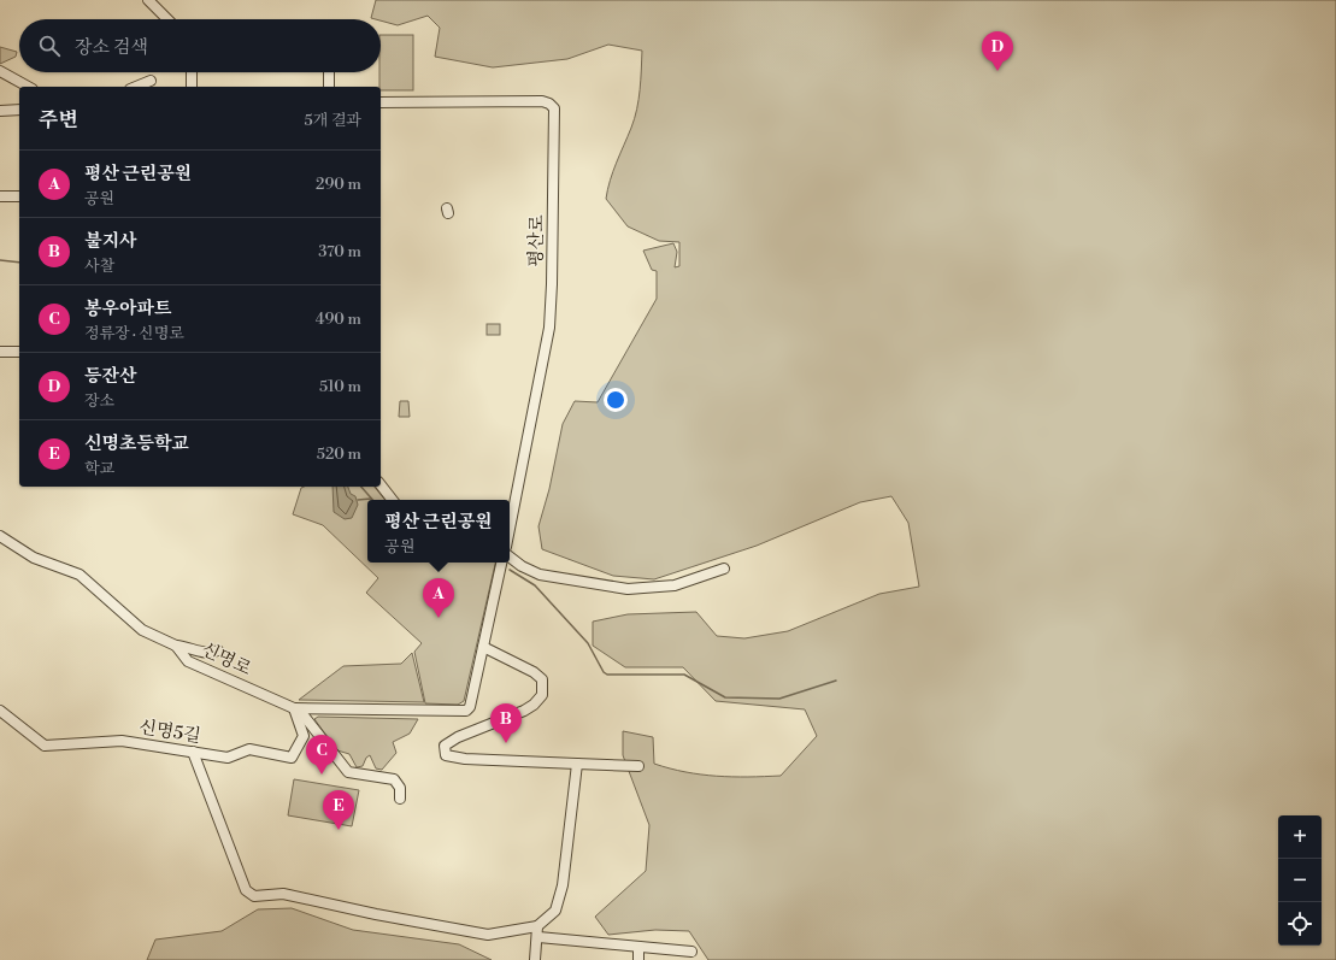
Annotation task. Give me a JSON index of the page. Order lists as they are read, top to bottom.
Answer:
{
  "streets": {
    "street": ["평산로", "신명로", "신명5길"]
  },
  "crossings": [
    ["신명로", "신명5길"]
  ],
  "page": {
    "search": "장소 검색",
    "pins": [
      "D",
      "A",
      "B",
      "C",
      "E"
    ],
    "heading": ["주변", "5개 결과"],
    "list": [
      {
        "mark": "A",
        "name": "평산 근린공원",
        "note": "공원",
        "value": "290 m"
      },
      {
        "mark": "B",
        "name": "불지사",
        "note": "사찰",
        "value": "370 m"
      },
      {
        "mark": "C",
        "name": "봉우아파트",
        "note": "정류장 · 신명로",
        "value": "490 m"
      },
      {
        "mark": "D",
        "name": "등잔산",
        "note": "장소",
        "value": "510 m"
      },
      {
        "mark": "E",
        "name": "신명초등학교",
        "note": "학교",
        "value": "520 m"
      }
    ],
    "popup": ["평산 근린공원", "공원"],
    "map_buttons": ["+", "−"]
  }
}
